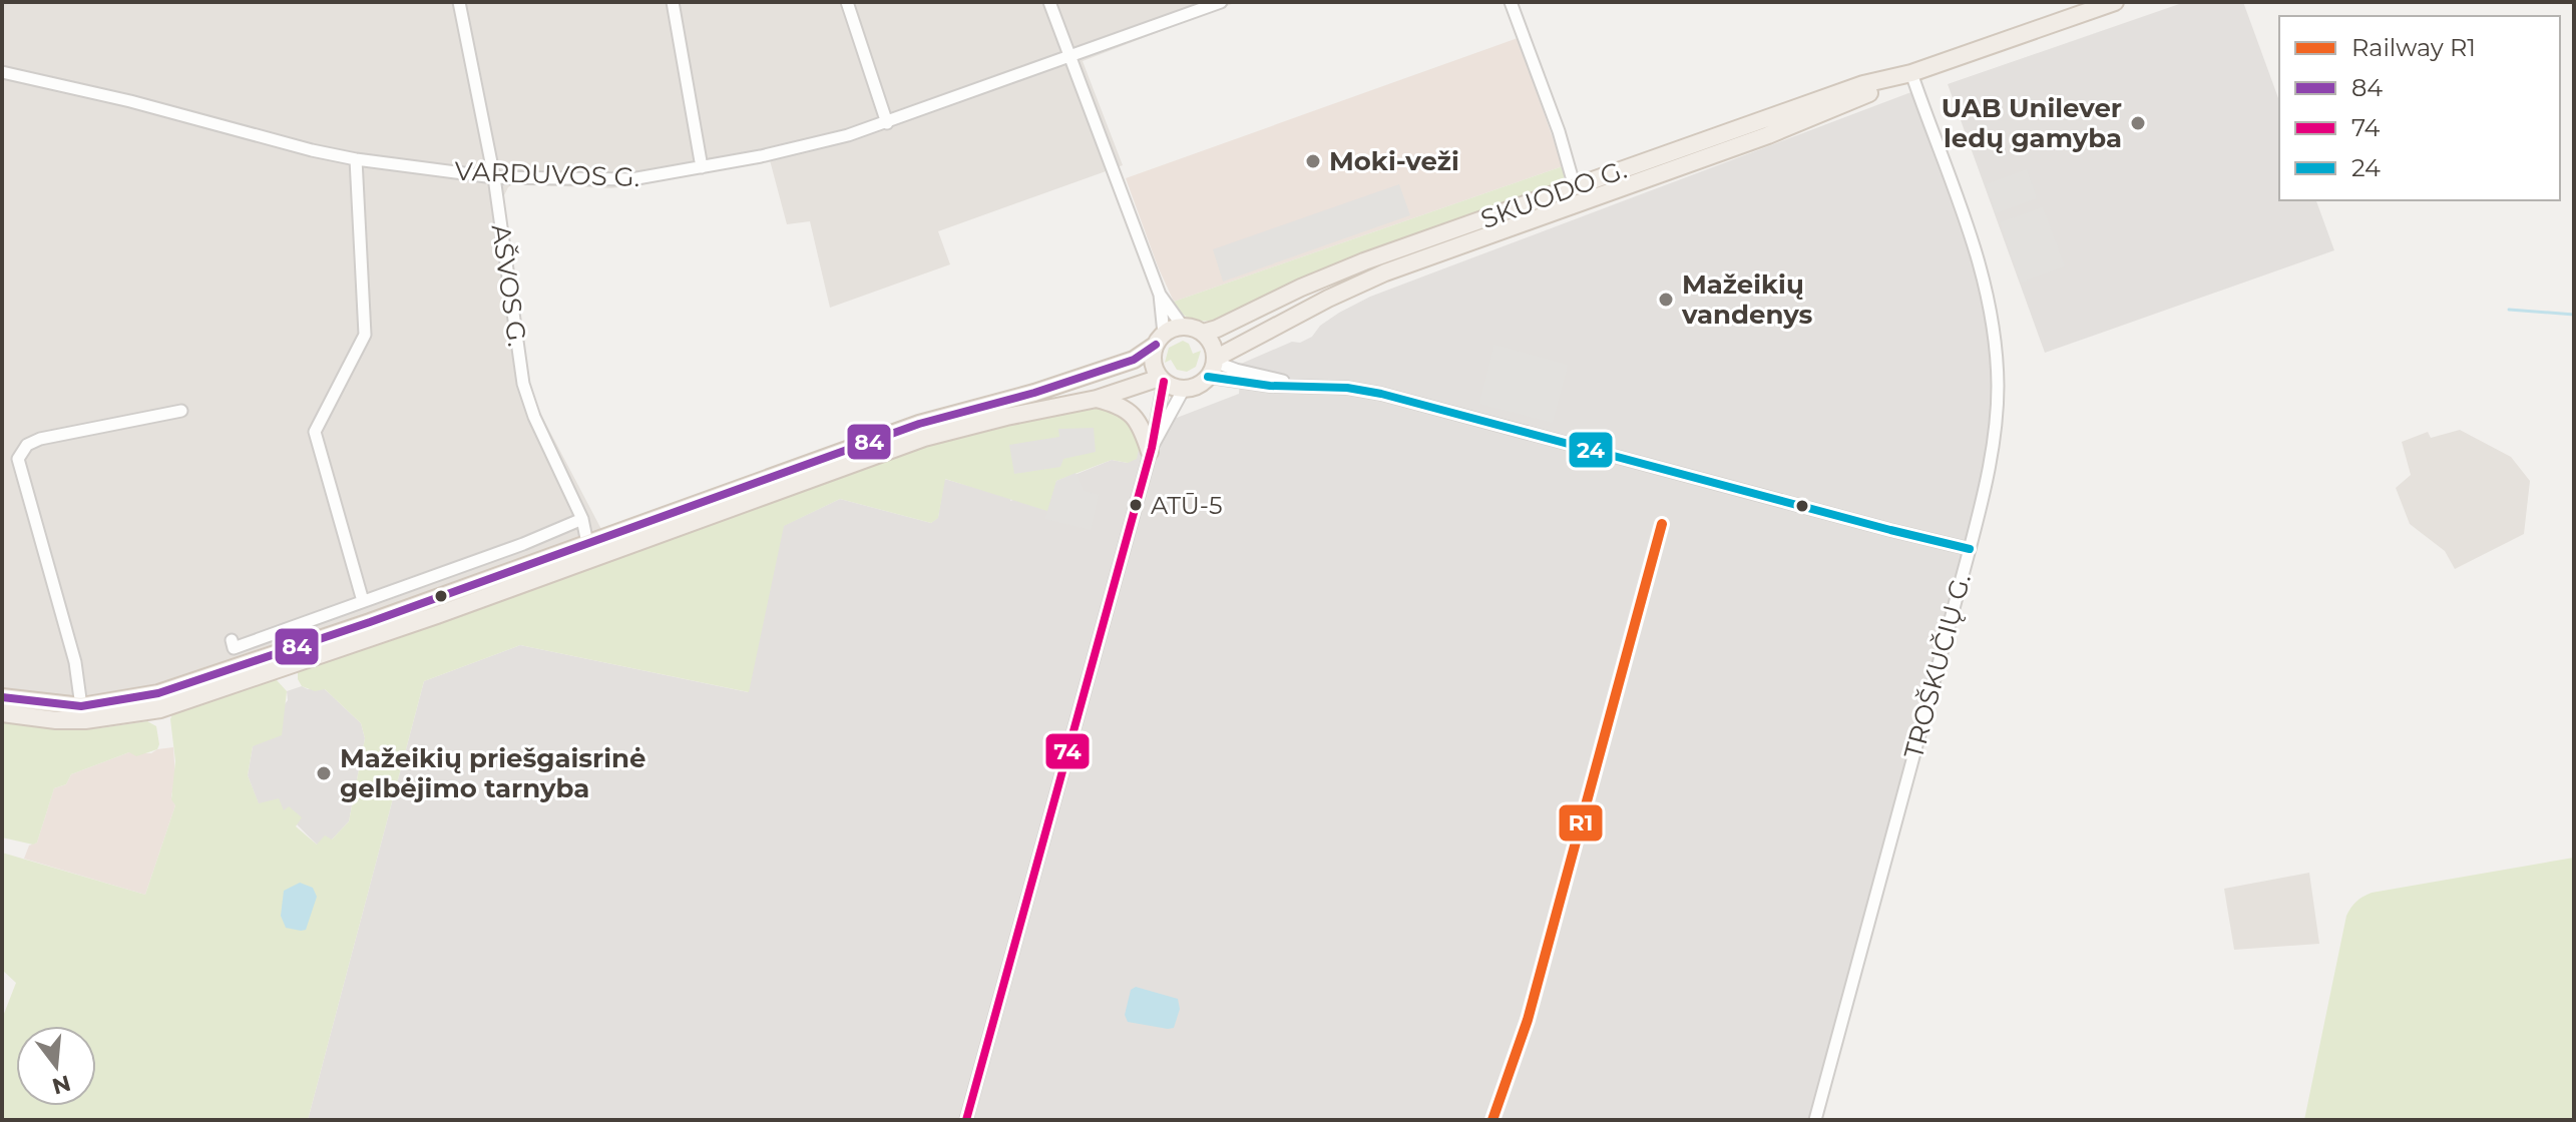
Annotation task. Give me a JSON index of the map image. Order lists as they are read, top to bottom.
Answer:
{
  "streets": {
    "main road": ["SKUODO G."],
    "street": ["VARDUVOS G.", "AŠVOS G.", "TROŠKUČIŲ G."]
  },
  "crossings": [
    ["VARDUVOS G.", "AŠVOS G."],
    ["SKUODO G.", "TROŠKUČIŲ G."]
  ],
  "places": [
    "UAB Unilever ledų gamyba",
    "Moki-veži",
    "Mažeikių vandenys",
    "ATŪ-5",
    "Mažeikių priešgaisrinė gelbėjimo tarnyba"
  ],
  "lines": [
    "transit line 84",
    "transit line 24",
    "transit line 74",
    "rail line R1"
  ],
  "legend": [
    "Railway R1",
    "84",
    "74",
    "24"
  ],
  "north": "bottom"
}
